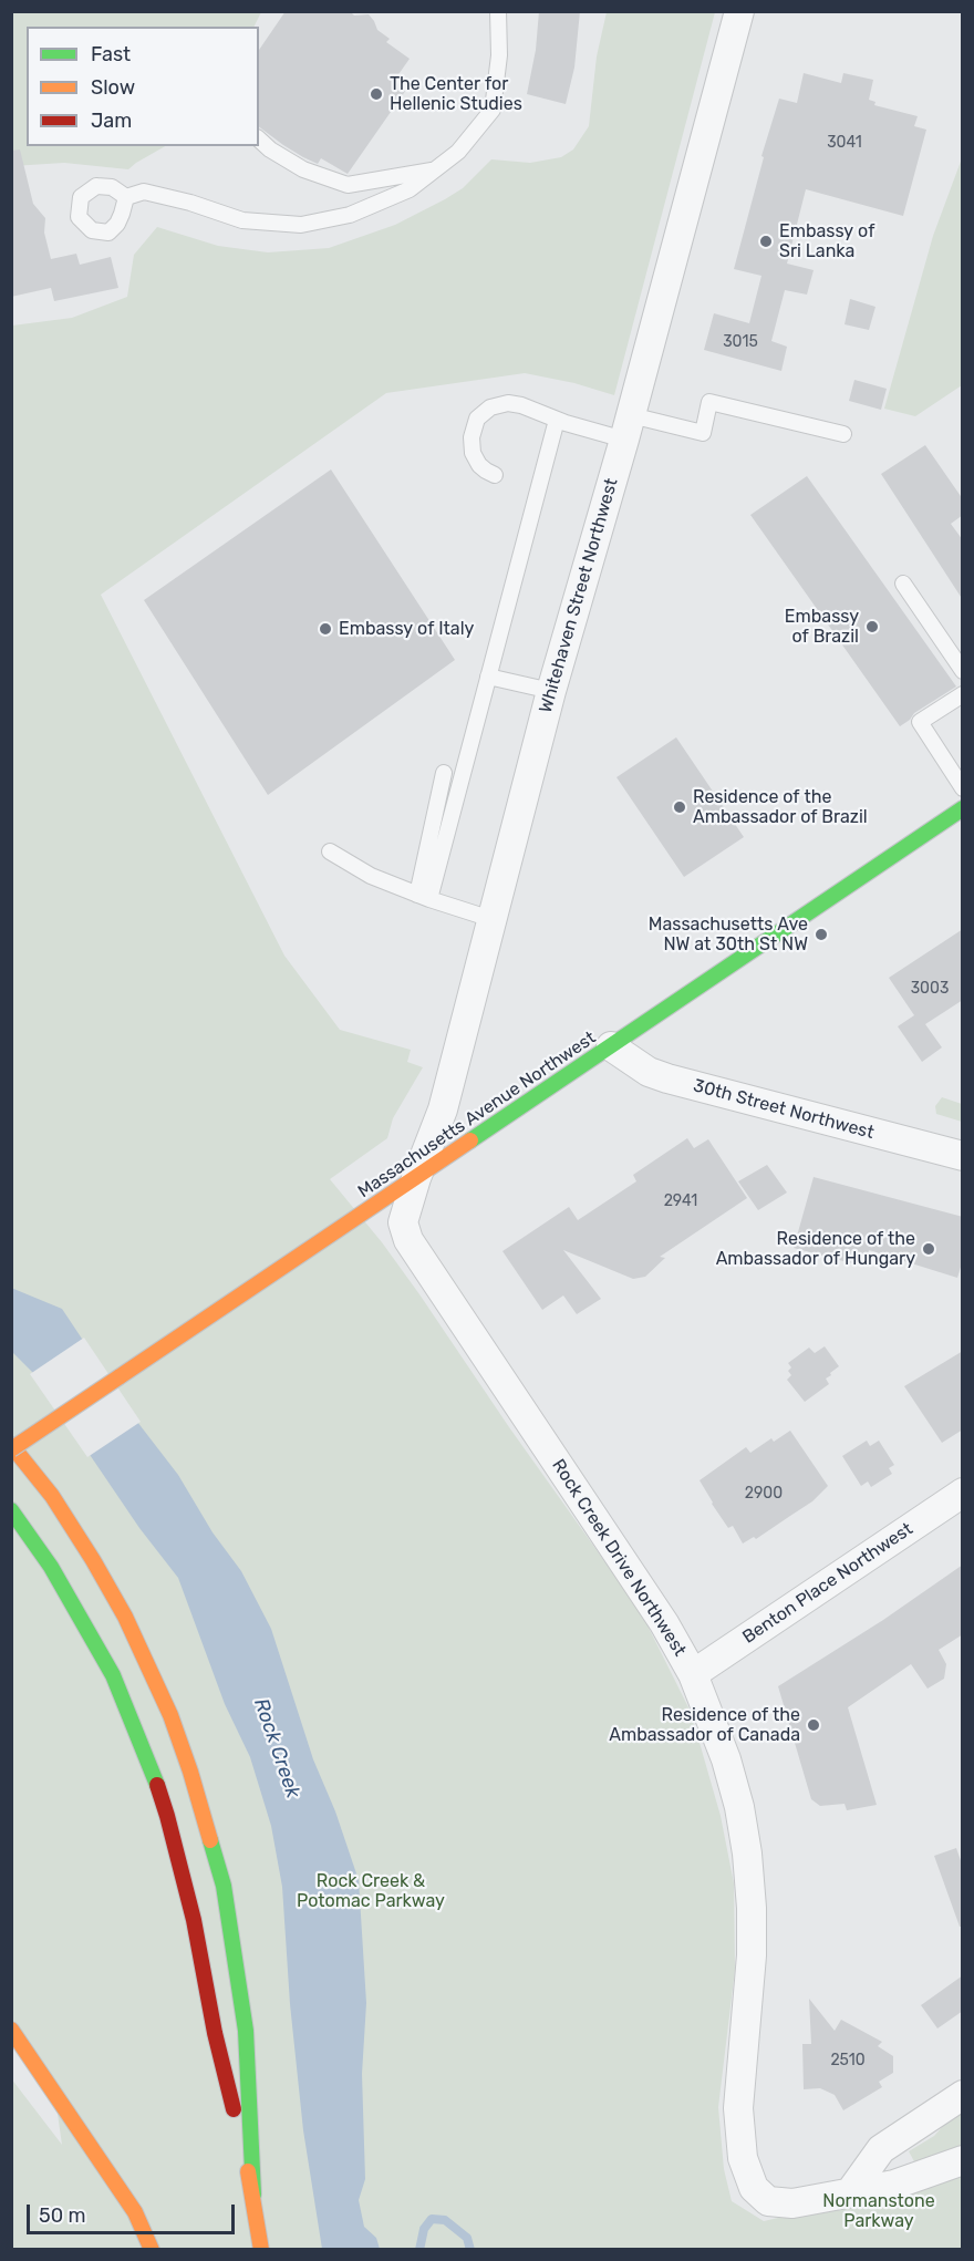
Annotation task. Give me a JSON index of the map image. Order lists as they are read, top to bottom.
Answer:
{
  "streets": {
    "main road": ["Massachusetts Avenue Northwest"],
    "street": [
      "Whitehaven Street Northwest",
      "30th Street Northwest",
      "Rock Creek Drive Northwest",
      "Benton Place Northwest"
    ]
  },
  "crossings": [
    ["Whitehaven Street Northwest", "Massachusetts Avenue Northwest"],
    ["Whitehaven Street Northwest", "Rock Creek Drive Northwest"],
    ["30th Street Northwest", "Massachusetts Avenue Northwest"],
    ["Massachusetts Avenue Northwest", "Rock Creek Drive Northwest"],
    ["Rock Creek Drive Northwest", "Benton Place Northwest"]
  ],
  "water": ["Rock Creek"],
  "parks": ["Rock Creek & Potomac Parkway", "Normanstone Parkway"],
  "places": [
    "The Center for Hellenic Studies",
    "Embassy of Sri Lanka",
    "Embassy of Brazil",
    "Embassy of Italy",
    "Residence of the Ambassador of Brazil",
    "Massachusetts Ave NW at 30th St NW",
    "Residence of the Ambassador of Hungary",
    "Residence of the Ambassador of Canada"
  ],
  "house_numbers": [
    "3041",
    "3015",
    "3003",
    "2941",
    "2900",
    "2510"
  ],
  "legend": ["Fast", "Slow", "Jam"],
  "scale_bar": "50 m"
}
